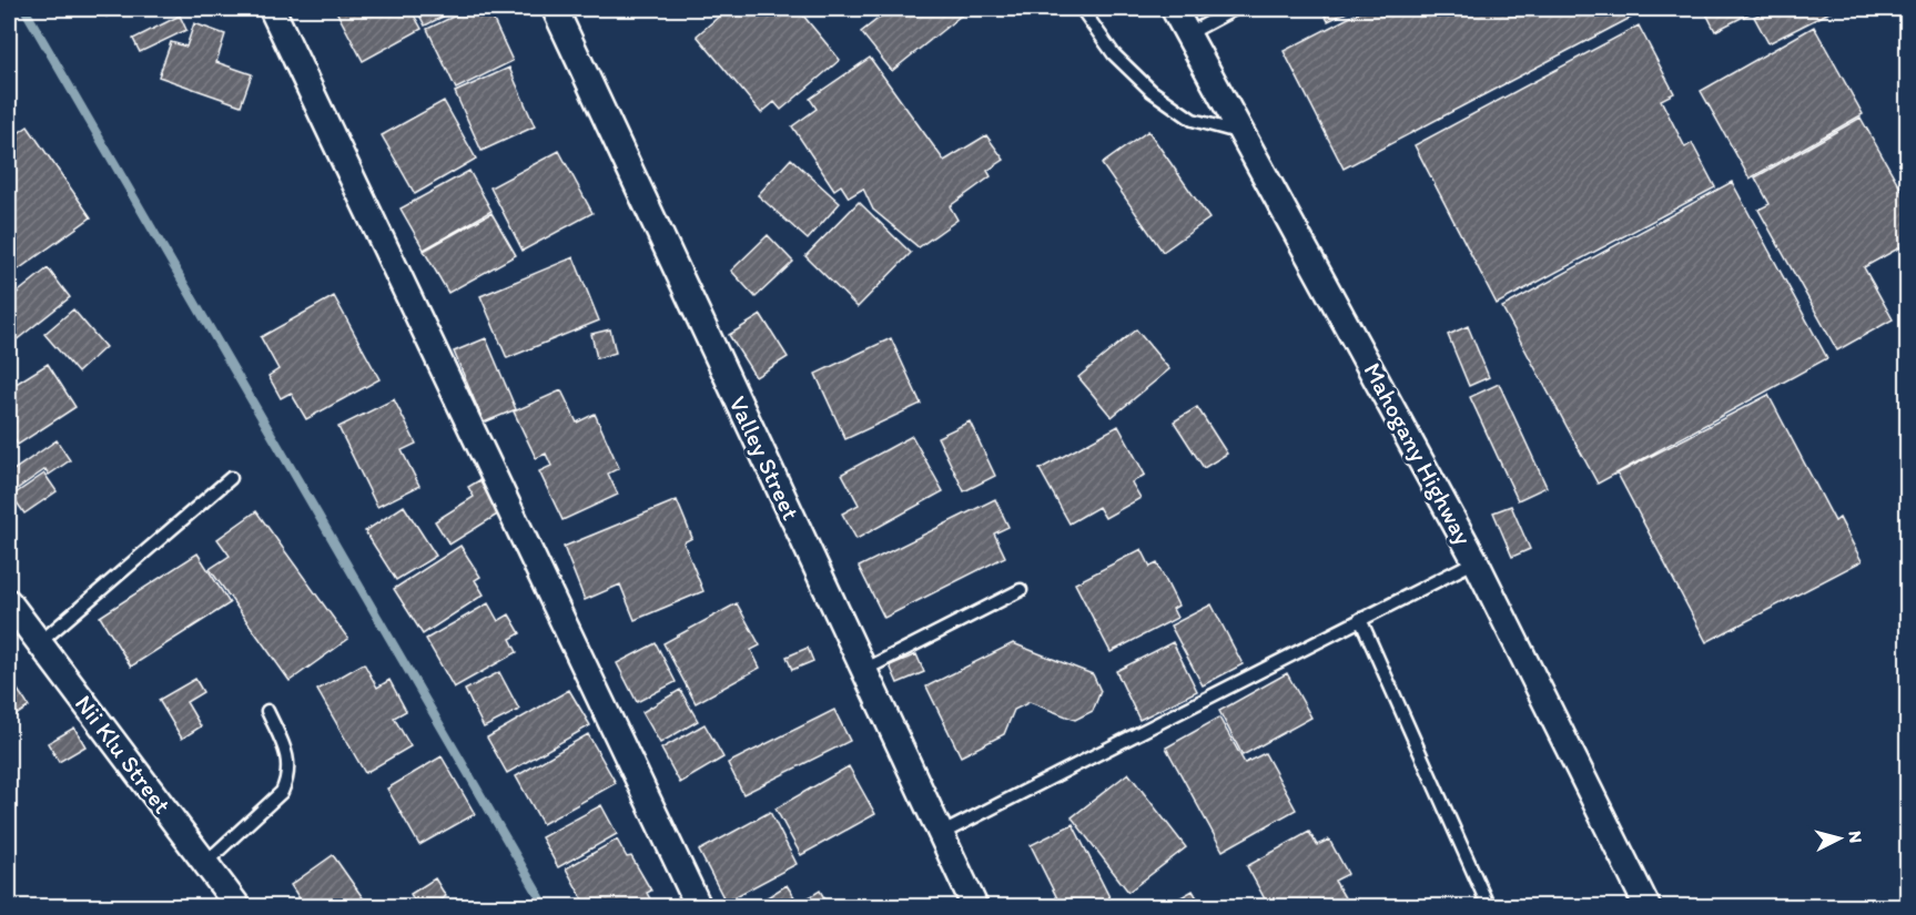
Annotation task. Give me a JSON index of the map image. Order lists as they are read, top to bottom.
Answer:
{
  "streets": {
    "street": ["Mahogany Highway", "Valley Street", "Nii Klu Street"]
  },
  "north": "right"
}
